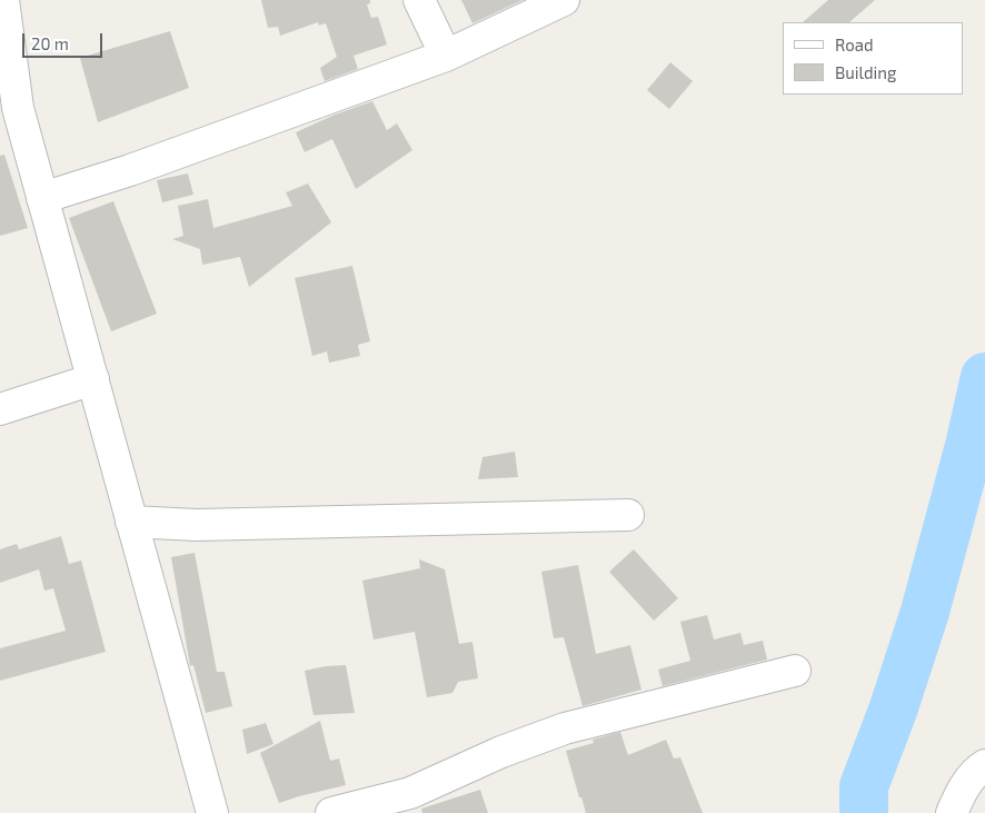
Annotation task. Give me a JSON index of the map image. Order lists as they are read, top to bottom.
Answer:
{
  "legend": ["Road", "Building"],
  "scale_bar": "20 m"
}
